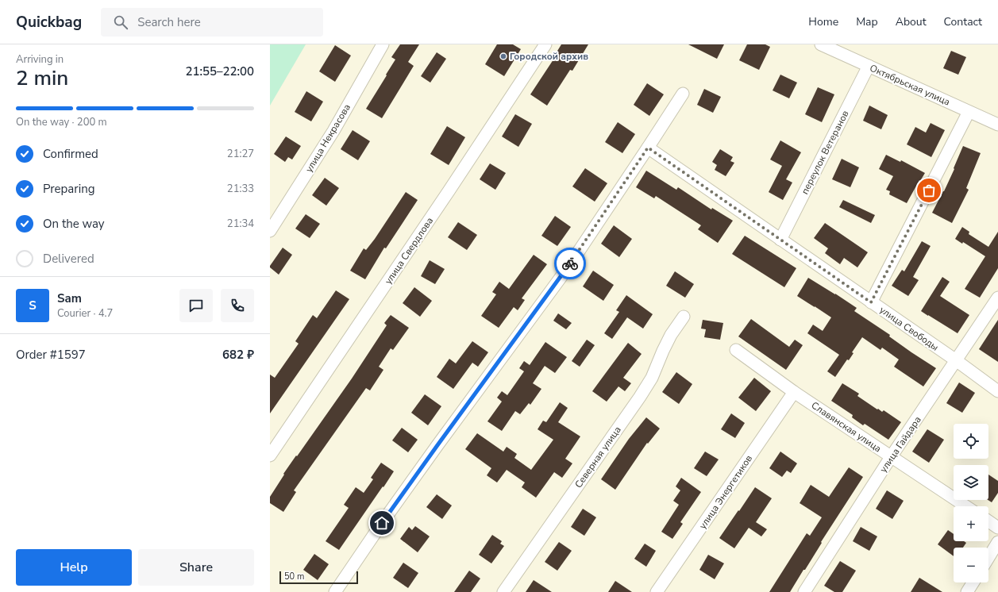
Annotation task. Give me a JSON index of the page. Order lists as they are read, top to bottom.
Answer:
{
  "streets": {
    "street": [
      "Октябрьская улица",
      "улица Некрасова",
      "переулок Ветеранов",
      "улица Свердлова",
      "улица Свободы",
      "Славянская улица",
      "улица Гайдара",
      "Северная улица",
      "улица Энергетиков"
    ]
  },
  "crossings": [
    ["Октябрьская улица", "переулок Ветеранов"],
    ["переулок Ветеранов", "улица Свободы"],
    ["улица Свободы", "улица Гайдара"],
    ["Славянская улица", "улица Гайдара"],
    ["Славянская улица", "улица Энергетиков"]
  ],
  "places": ["Городской архив"],
  "scale_bar": "50 m",
  "page": {
    "header": "Quickbag",
    "search": "Search here",
    "nav": [
      "Home",
      "Map",
      "About",
      "Contact"
    ],
    "heading": ["2 min", "Arriving in", "21:55–22:00"],
    "panel": [
      "Sam",
      "Courier · 4.7",
      "Order #1597",
      "682 ₽"
    ],
    "bar": "On the way · 200 m",
    "list": [
      ["Confirmed", "21:27"],
      ["Preparing", "21:33"],
      ["On the way", "21:34"],
      "Delivered"
    ],
    "round": "S",
    "map_buttons": ["+", "−"],
    "buttons": ["Help", "Share"],
    "scale": "50 m"
  }
}
